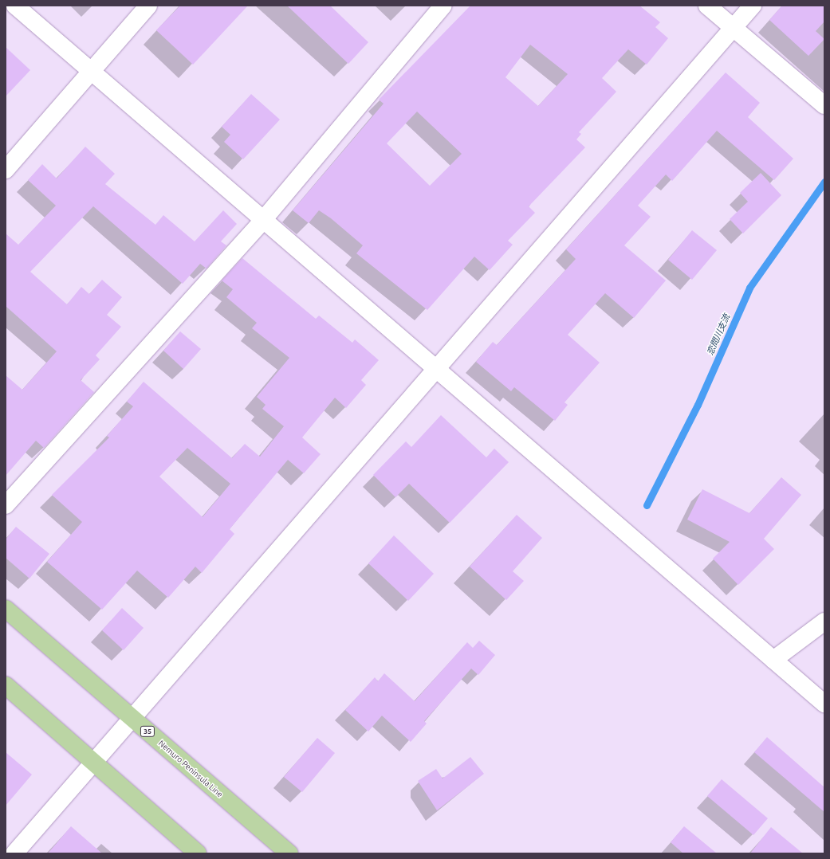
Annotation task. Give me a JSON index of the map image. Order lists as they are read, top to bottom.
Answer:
{
  "streets": {
    "main road": ["35", "Nemuro Peninsula Line"]
  },
  "water": ["恋問川支流"]
}
